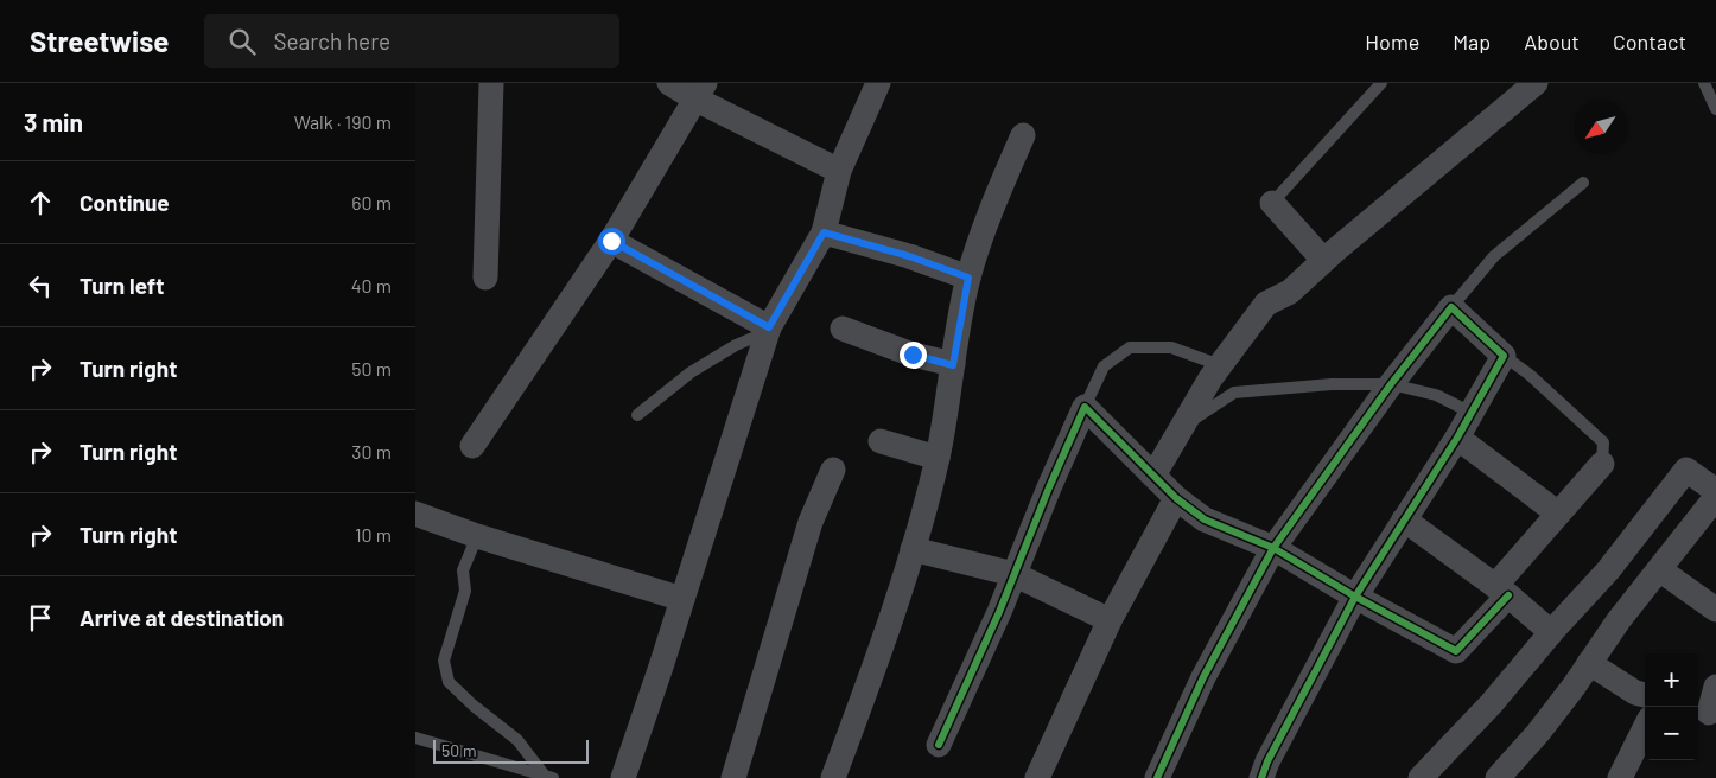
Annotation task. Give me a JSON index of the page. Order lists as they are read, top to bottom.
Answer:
{
  "scale_bar": "50 m",
  "north": "bottom left",
  "page": {
    "header": "Streetwise",
    "search": "Search here",
    "nav": [
      "Home",
      "Map",
      "About",
      "Contact"
    ],
    "heading": ["3 min", "Walk · 190 m"],
    "list": [
      ["Continue", "60 m"],
      ["Turn left", "40 m"],
      ["Turn right", "50 m"],
      ["Turn right", "30 m"],
      ["Turn right", "10 m"],
      "Arrive at destination"
    ],
    "map_buttons": ["+", "−"],
    "scale": "50 m"
  }
}
